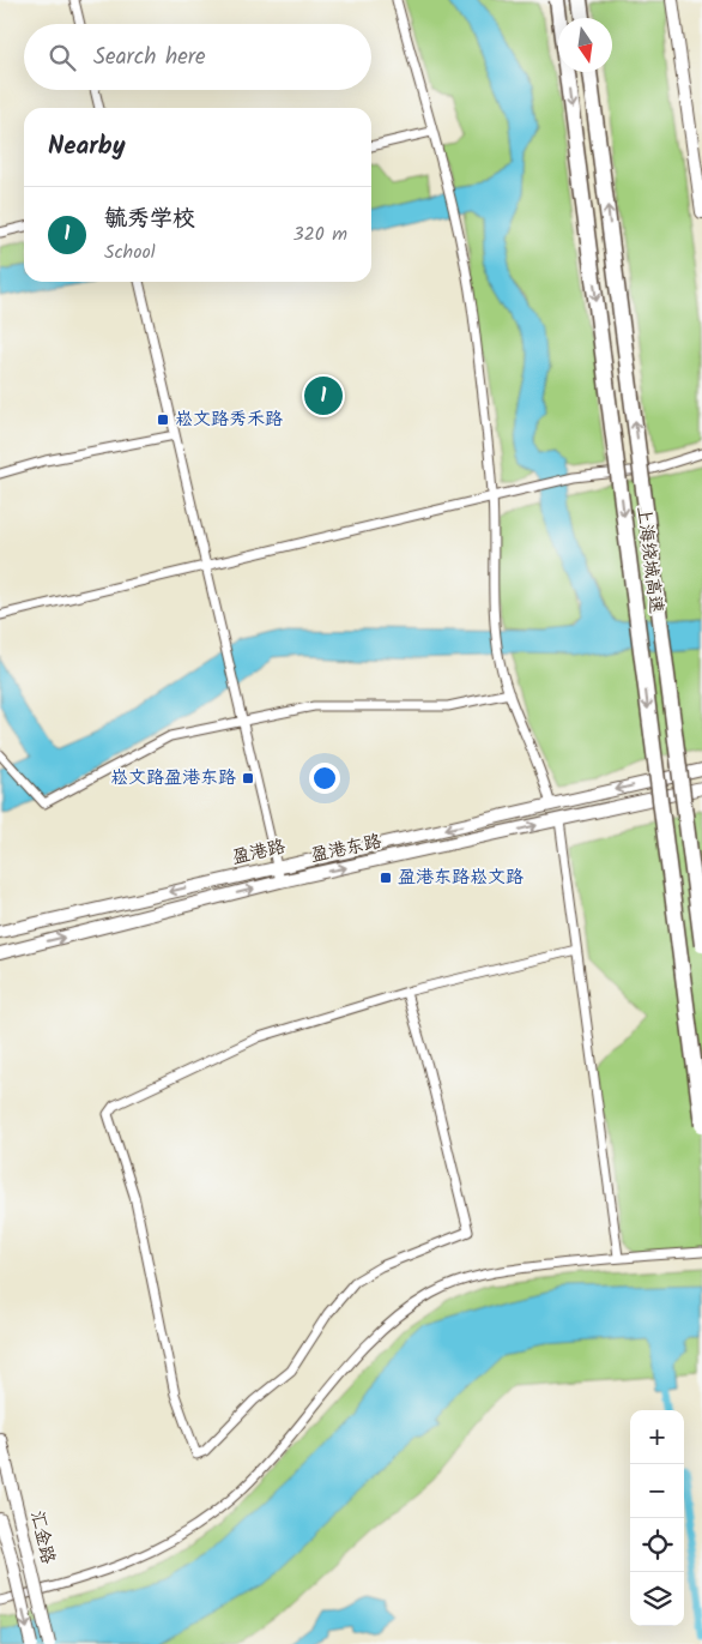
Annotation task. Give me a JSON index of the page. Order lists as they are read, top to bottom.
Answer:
{
  "streets": {
    "highway": ["上海绕城高速"],
    "main road": ["盈港东路", "盈港路", "汇金路"]
  },
  "one_way": ["盈港东路", "盈港路"],
  "places": {
    "transit": ["崧文路秀禾路", "崧文路盈港东路", "盈港东路崧文路"]
  },
  "north": "bottom",
  "page": {
    "search": "Search here",
    "heading": "Nearby",
    "list": [
      {
        "mark": "1",
        "name": "毓秀学校",
        "note": "School",
        "value": "320 m"
      }
    ],
    "pins": "1",
    "map_buttons": ["+", "−"]
  }
}
